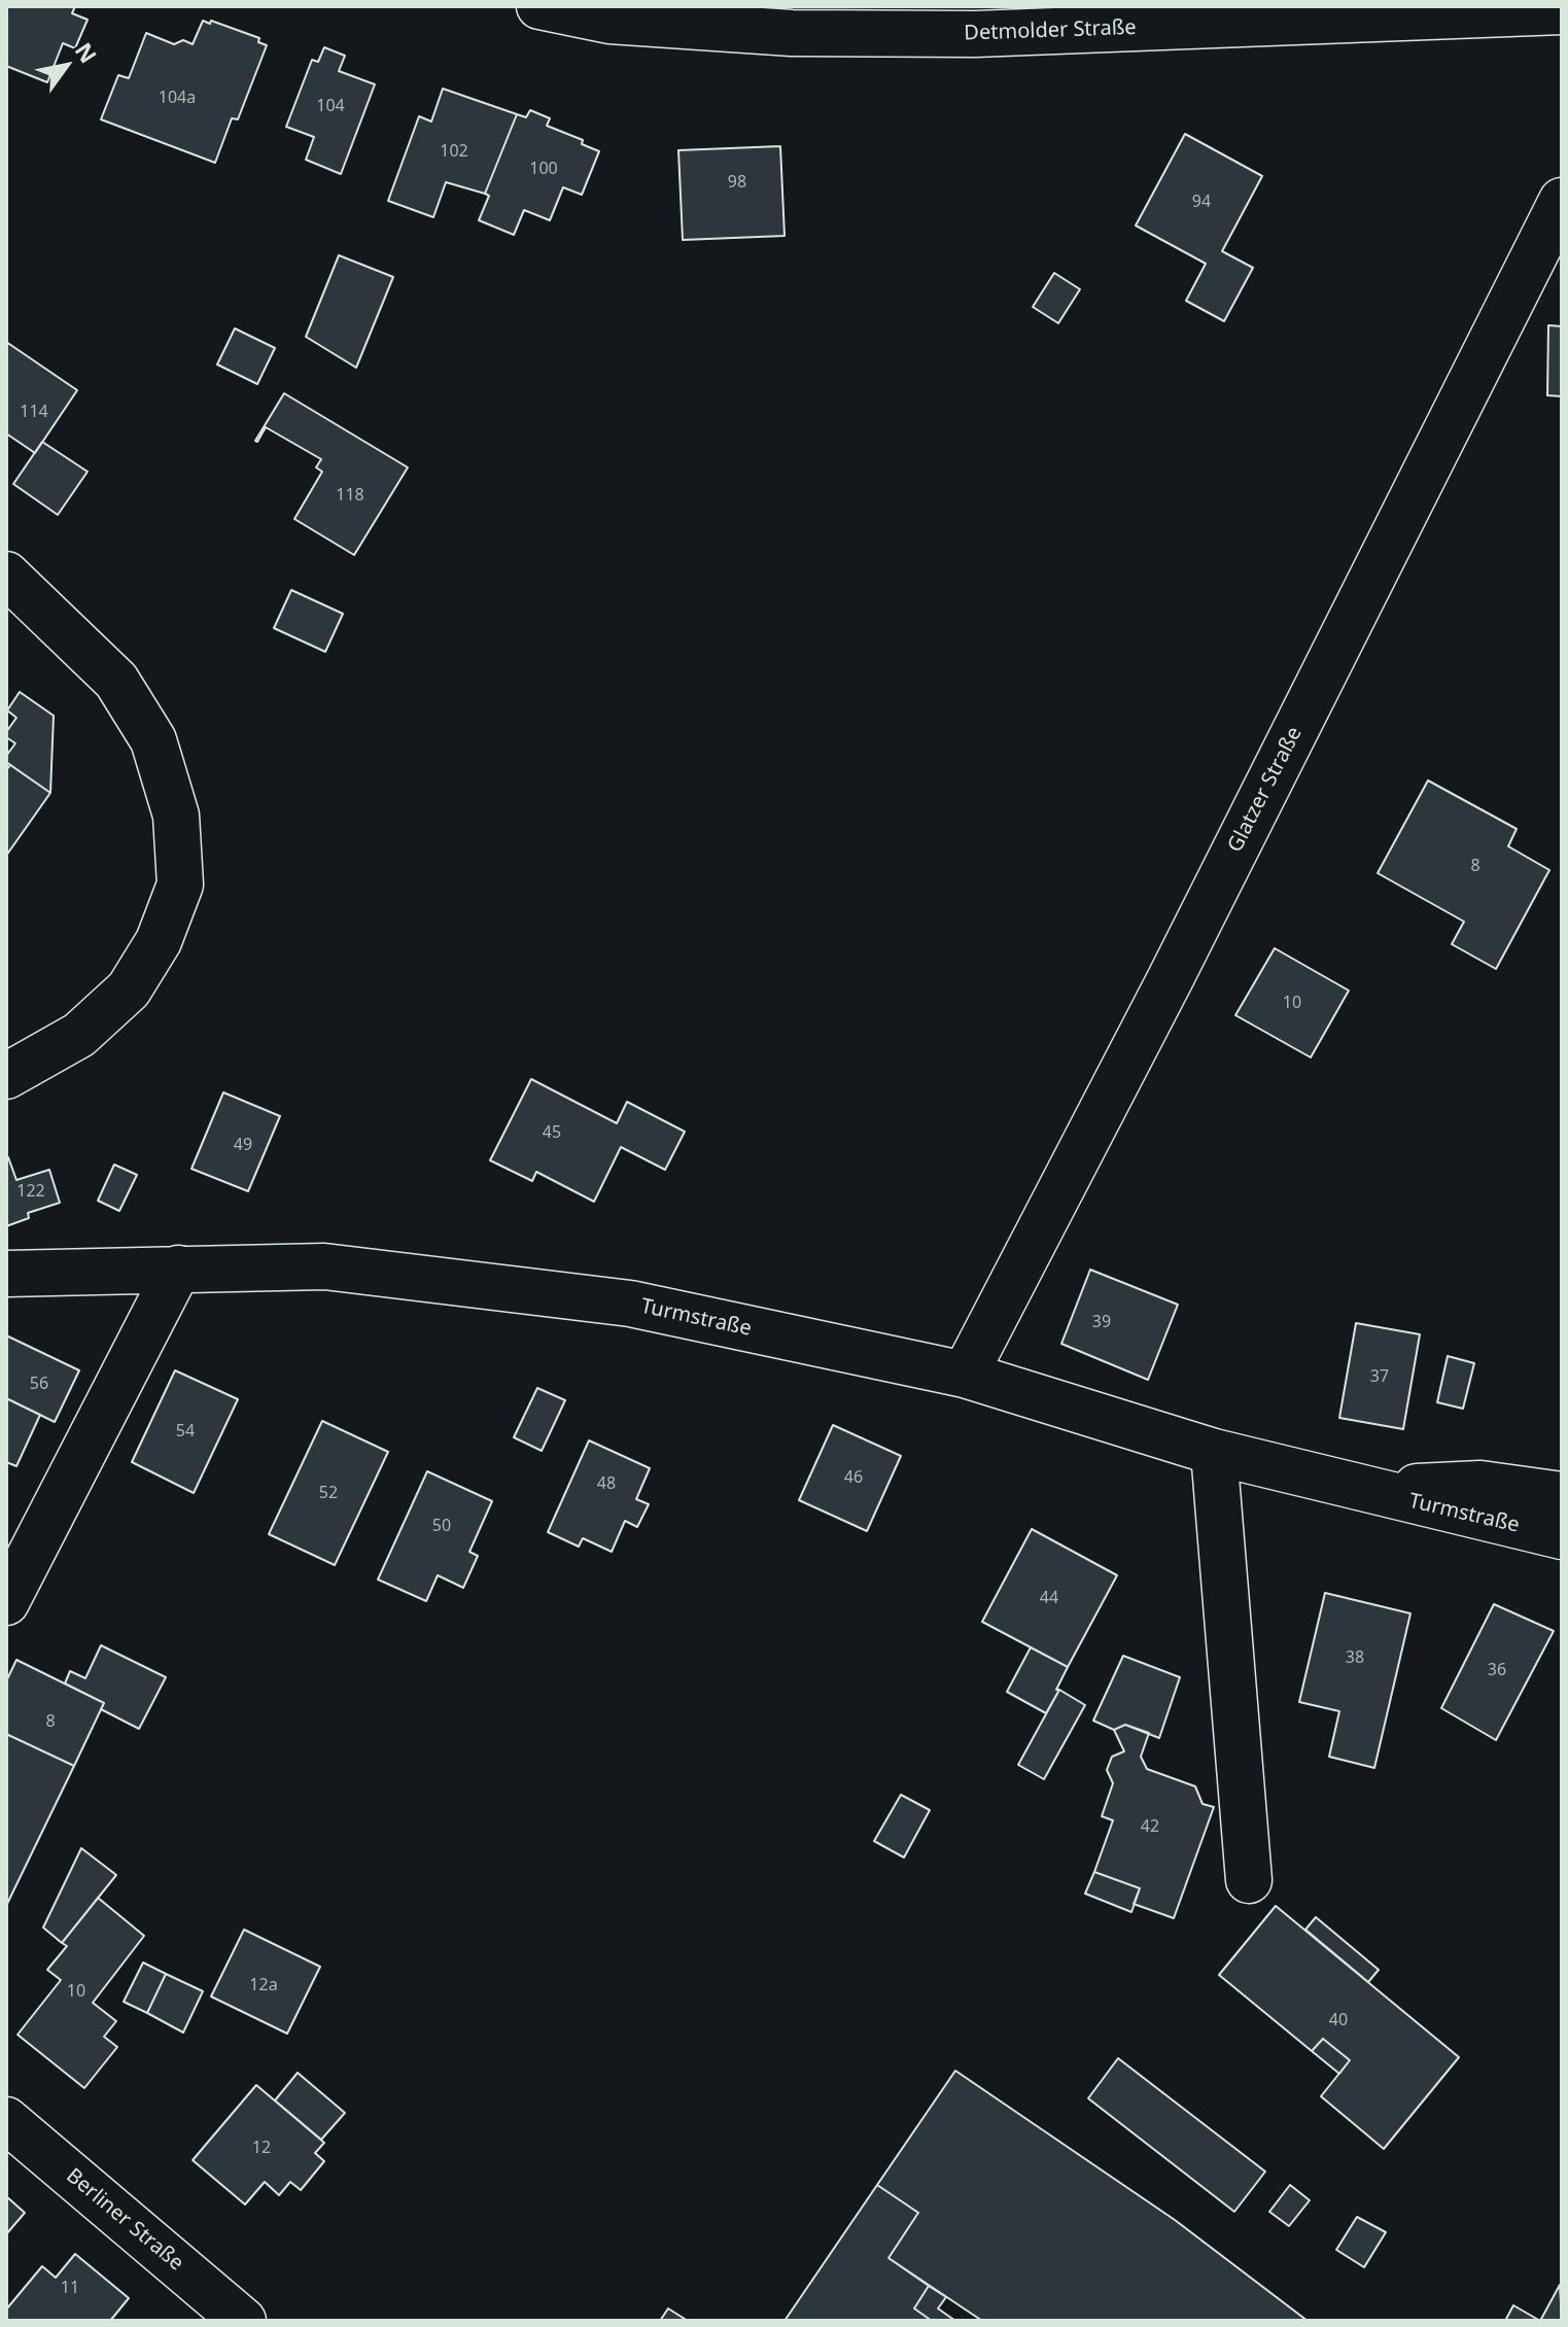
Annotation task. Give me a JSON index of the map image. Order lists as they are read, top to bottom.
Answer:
{
  "streets": {
    "street": [
      "Detmolder Straße",
      "Glatzer Straße",
      "Turmstraße",
      "Berliner Straße"
    ]
  },
  "crossings": [
    ["Glatzer Straße", "Turmstraße"]
  ],
  "house_numbers": [
    "104a",
    "104",
    "102",
    "100",
    "98",
    "94",
    "114",
    "118",
    "8",
    "10",
    "45",
    "49",
    "122",
    "39",
    "37",
    "56",
    "54",
    "46",
    "48",
    "52",
    "50",
    "44",
    "38",
    "36",
    "8",
    "42",
    "12a",
    "10",
    "40",
    "12",
    "11"
  ],
  "north": "top right"
}
